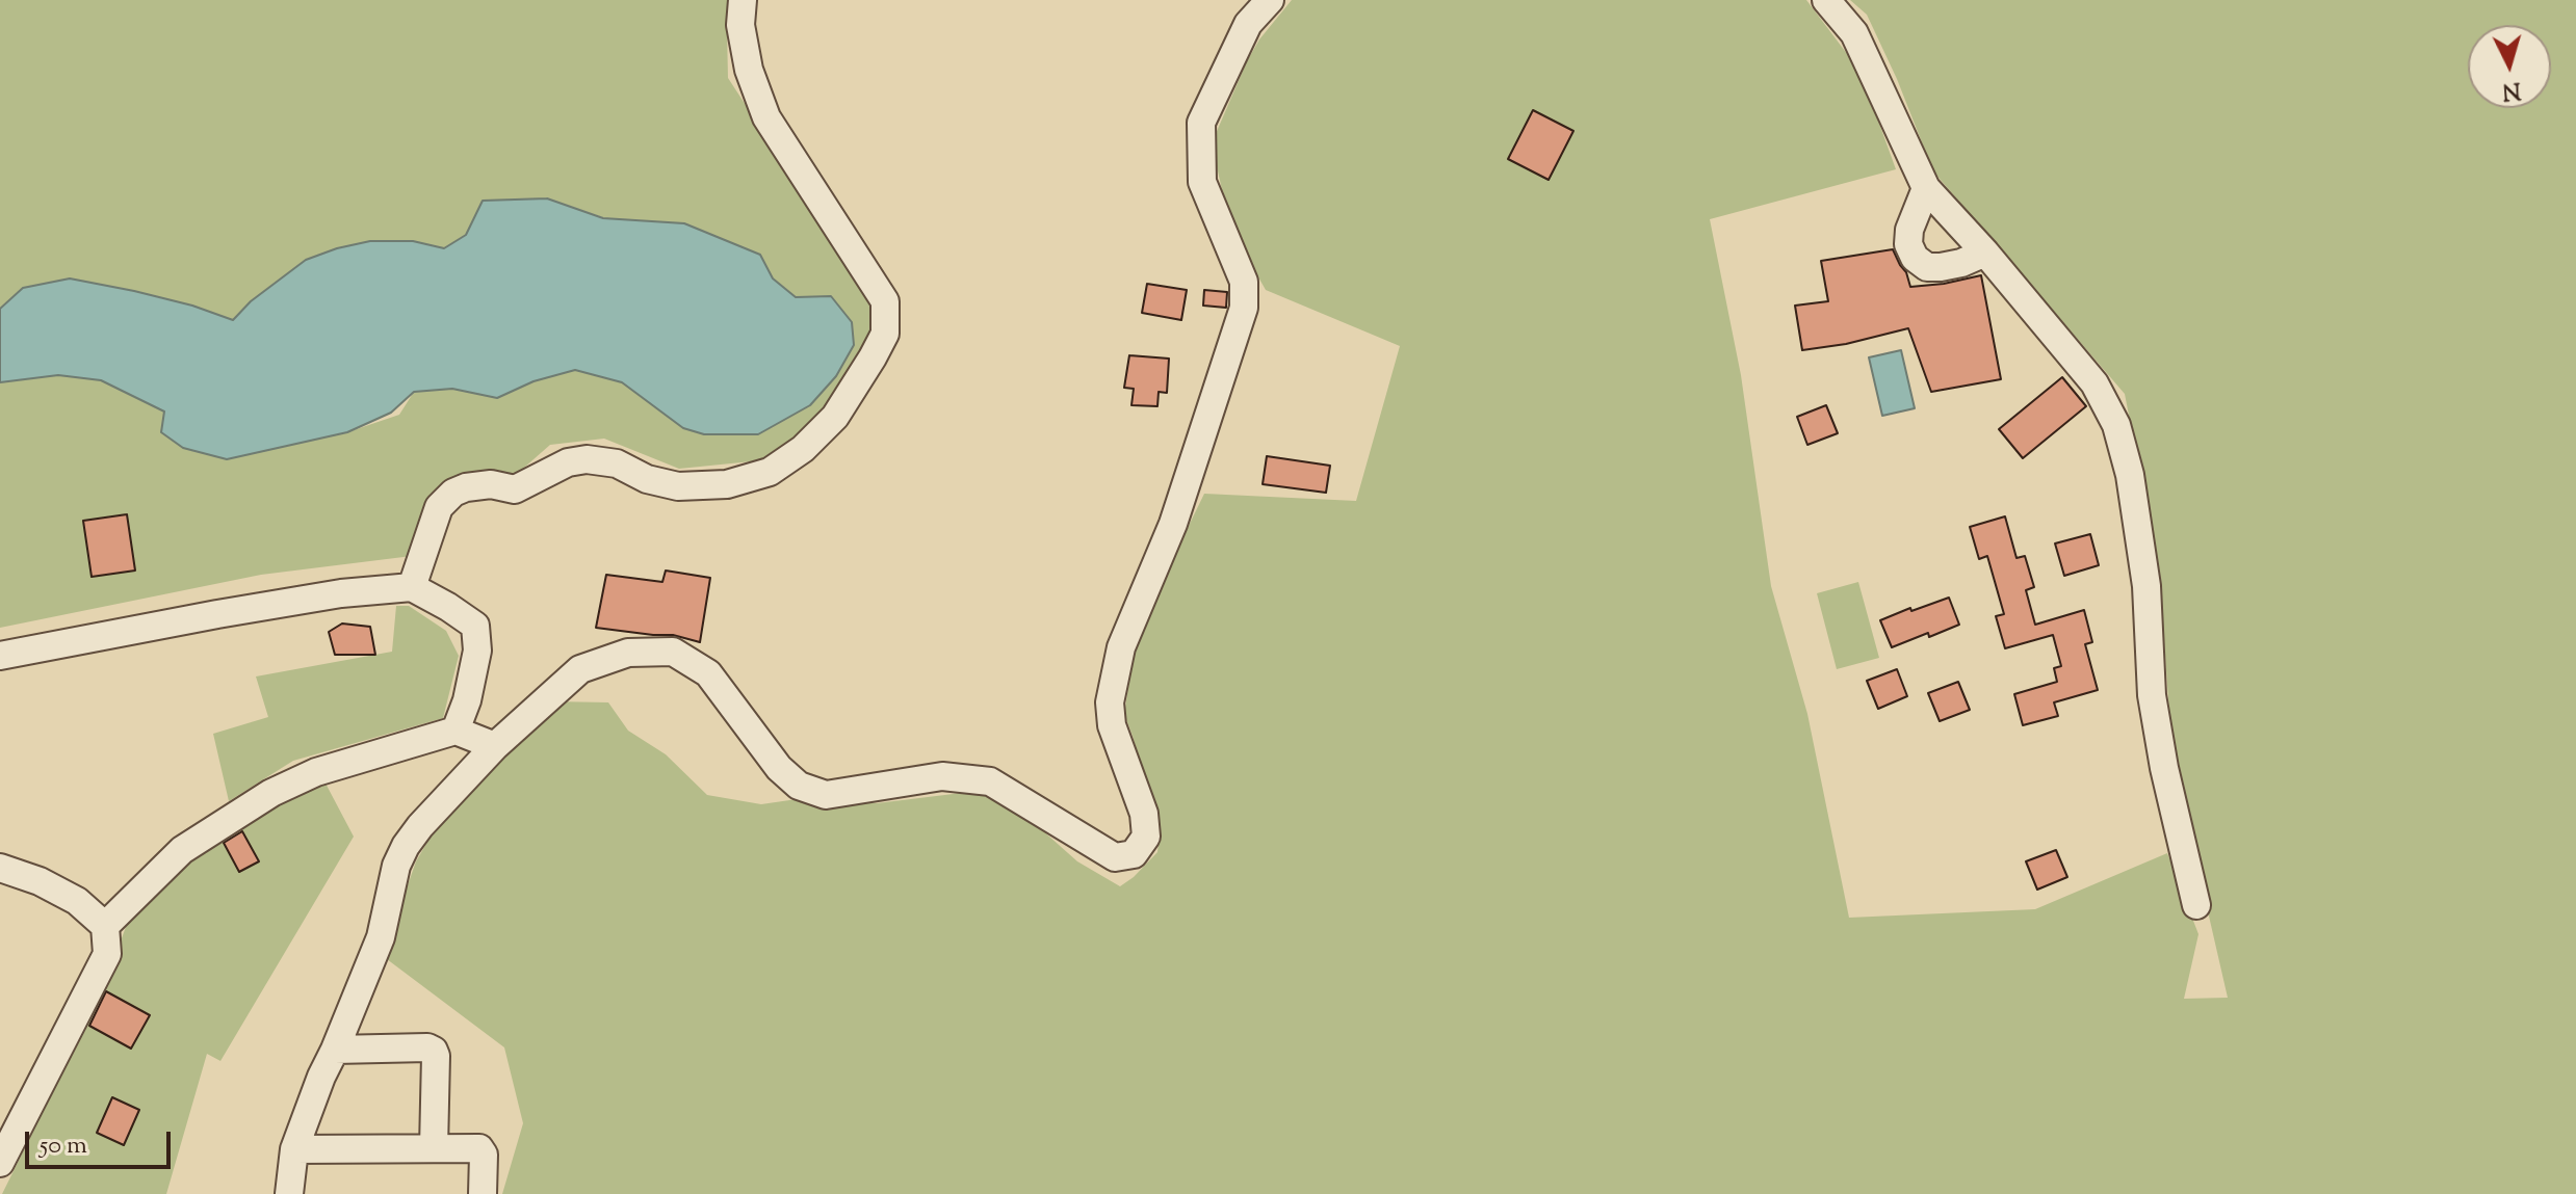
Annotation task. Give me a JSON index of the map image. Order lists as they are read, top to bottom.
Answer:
{
  "scale_bar": "50 m",
  "north": "bottom"
}
